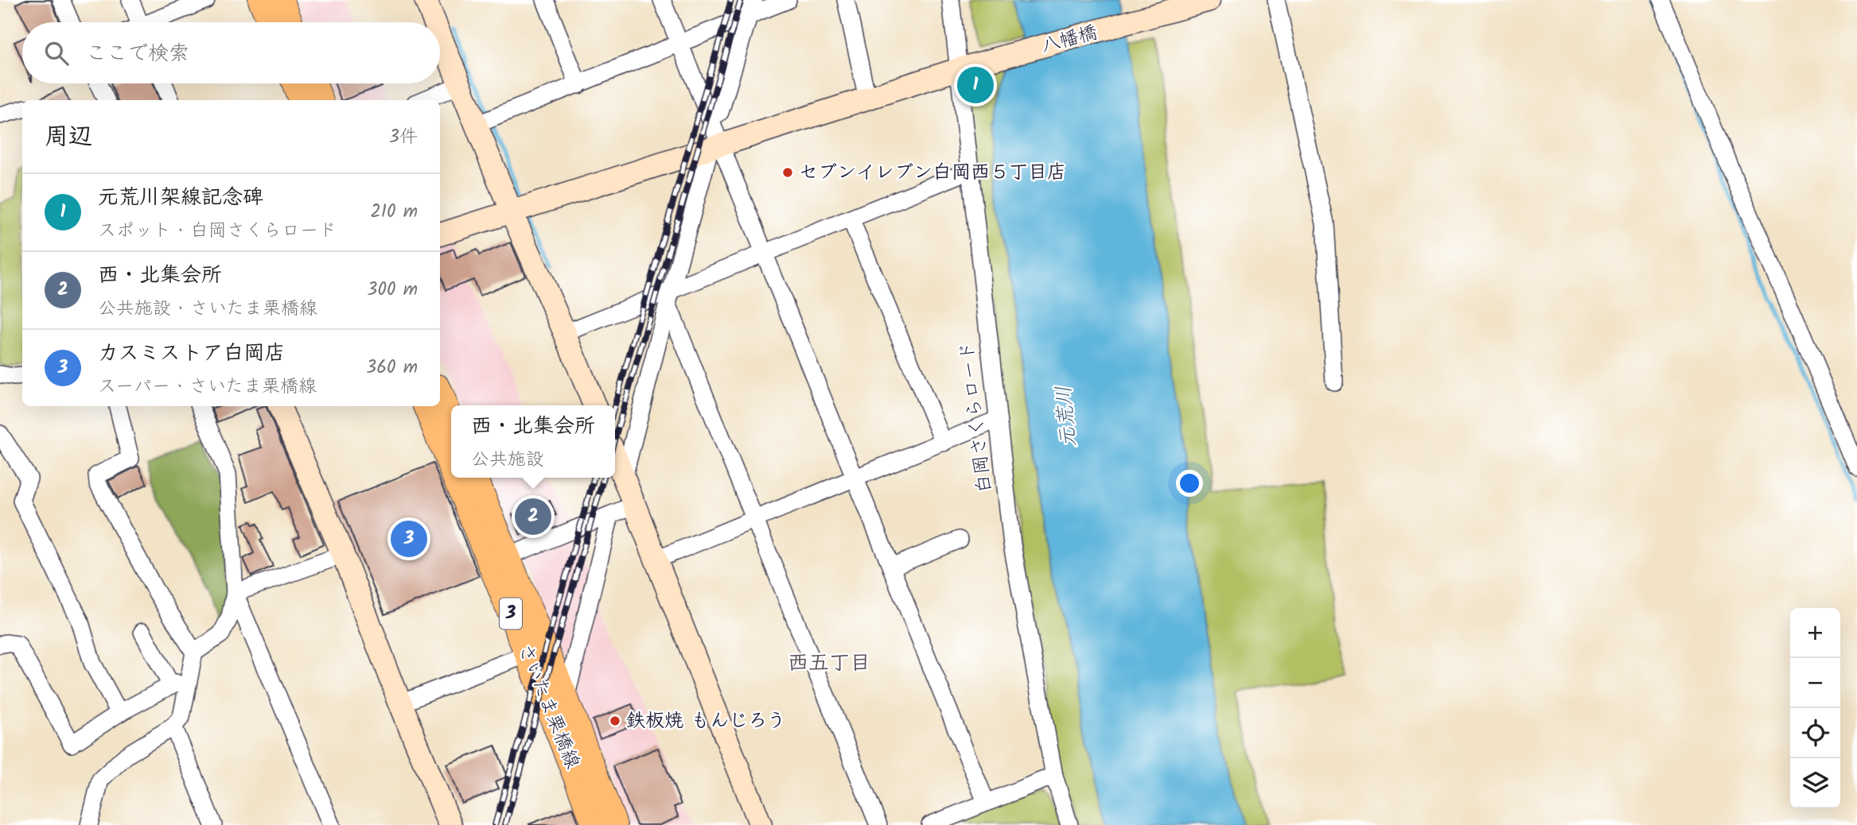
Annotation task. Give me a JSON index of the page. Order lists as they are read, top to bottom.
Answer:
{
  "streets": {
    "main road": ["3", "さいたま栗橋線"],
    "street": ["八幡橋", "白岡さくらロード"]
  },
  "crossings": [
    ["八幡橋", "白岡さくらロード"]
  ],
  "districts": ["西五丁目"],
  "water": ["元荒川"],
  "places": ["セブンイレブン白岡西５丁目店", "鉄板焼 もんじろう"],
  "page": {
    "search": "ここで検索",
    "pins": ["1", "2", "3"],
    "heading": ["周辺", "3件"],
    "list": [
      {
        "mark": "1",
        "name": "元荒川架線記念碑",
        "note": "スポット · 白岡さくらロード",
        "value": "210 m"
      },
      {
        "mark": "2",
        "name": "西・北集会所",
        "note": "公共施設 · さいたま栗橋線",
        "value": "300 m"
      },
      {
        "mark": "3",
        "name": "カスミストア白岡店",
        "note": "スーパー · さいたま栗橋線",
        "value": "360 m"
      }
    ],
    "popup": ["西・北集会所", "公共施設"],
    "map_buttons": ["+", "−"]
  }
}
